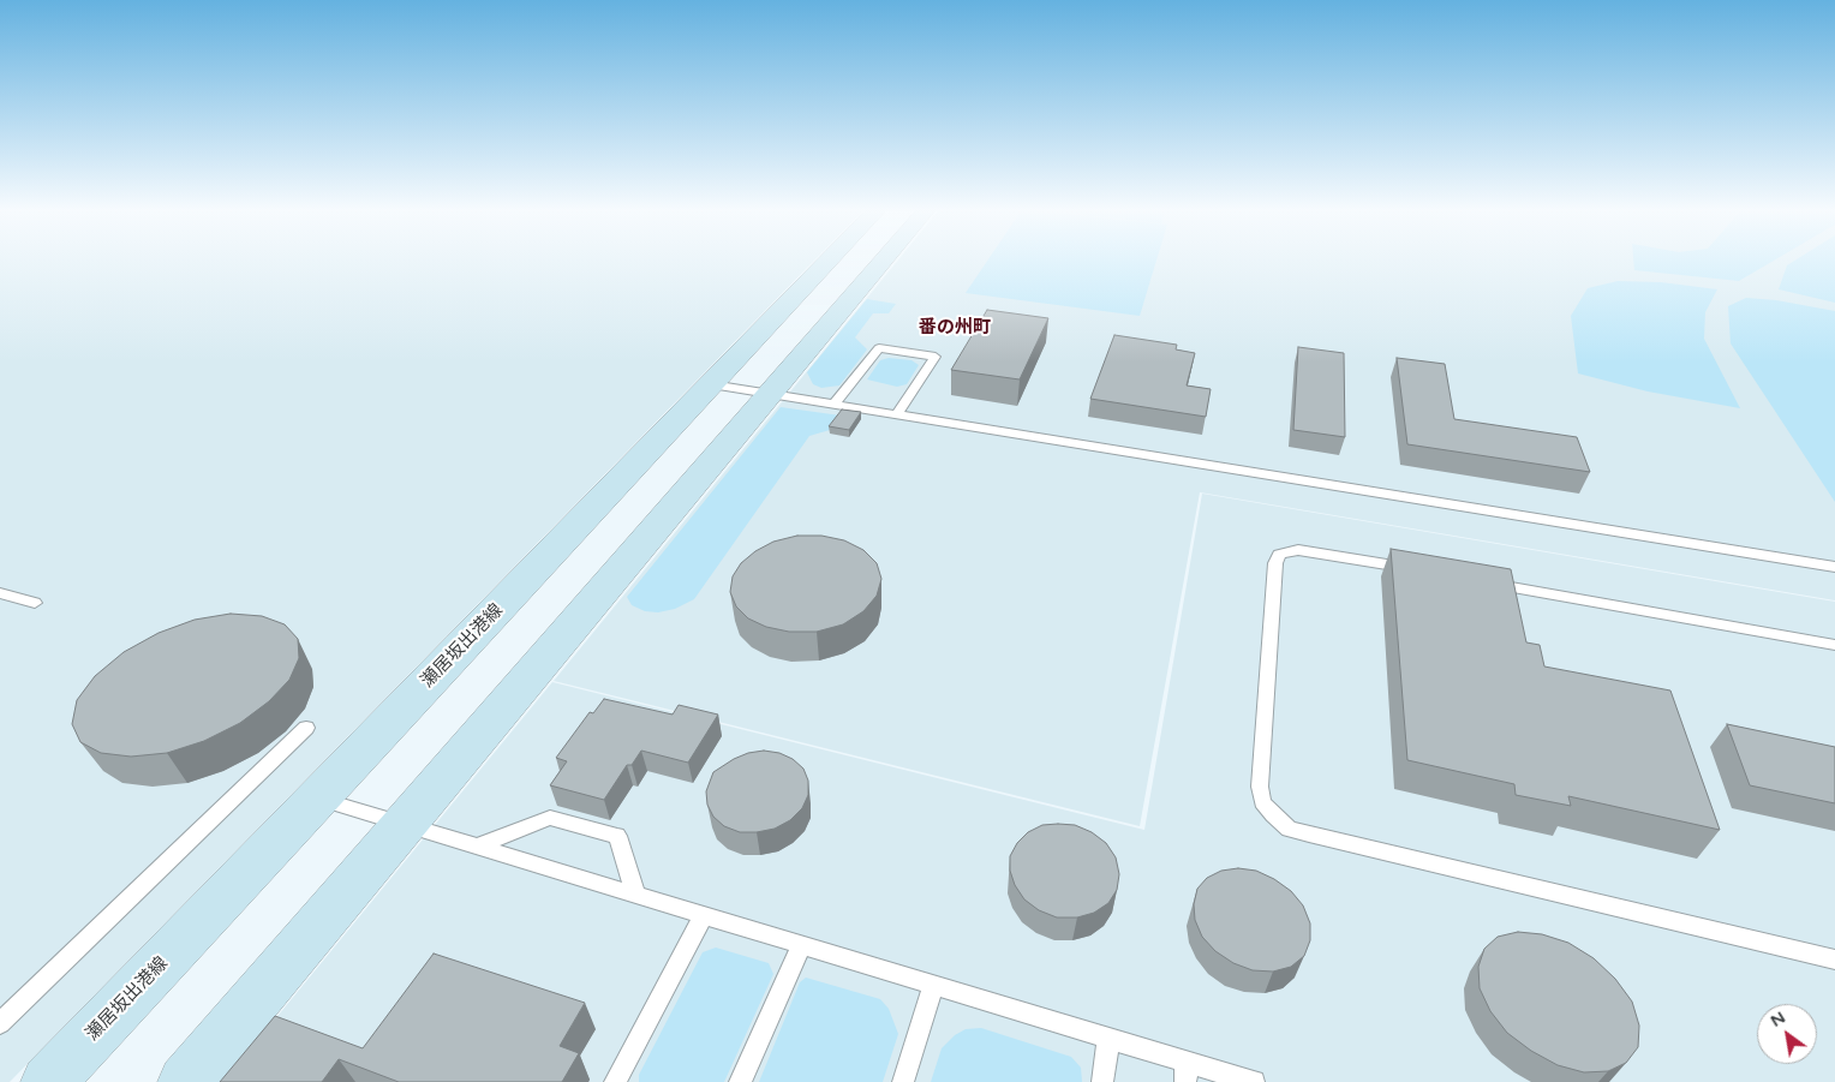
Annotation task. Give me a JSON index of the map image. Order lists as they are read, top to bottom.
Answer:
{
  "streets": {
    "main road": ["瀬居坂出港線"]
  },
  "districts": ["番の州町"],
  "north": "top left"
}
